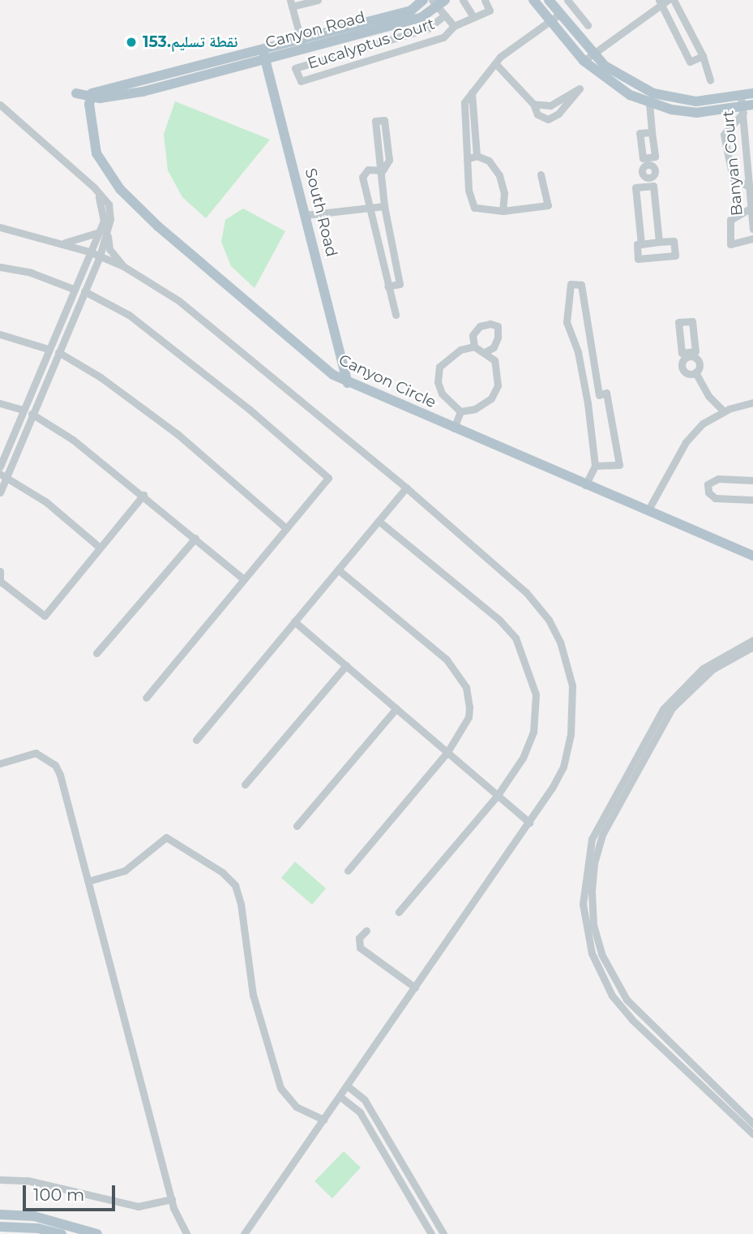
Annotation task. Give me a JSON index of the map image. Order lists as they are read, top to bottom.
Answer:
{
  "streets": {
    "main road": ["Canyon Road", "South Road", "Canyon Circle"],
    "street": ["Eucalyptus Court", "Banyan Court"]
  },
  "crossings": [
    ["Canyon Road", "Eucalyptus Court"],
    ["Canyon Road", "South Road"],
    ["Canyon Road", "Canyon Circle"],
    ["South Road", "Canyon Circle"]
  ],
  "places": ["نقطة تسليم.153"],
  "scale_bar": "100 m"
}
